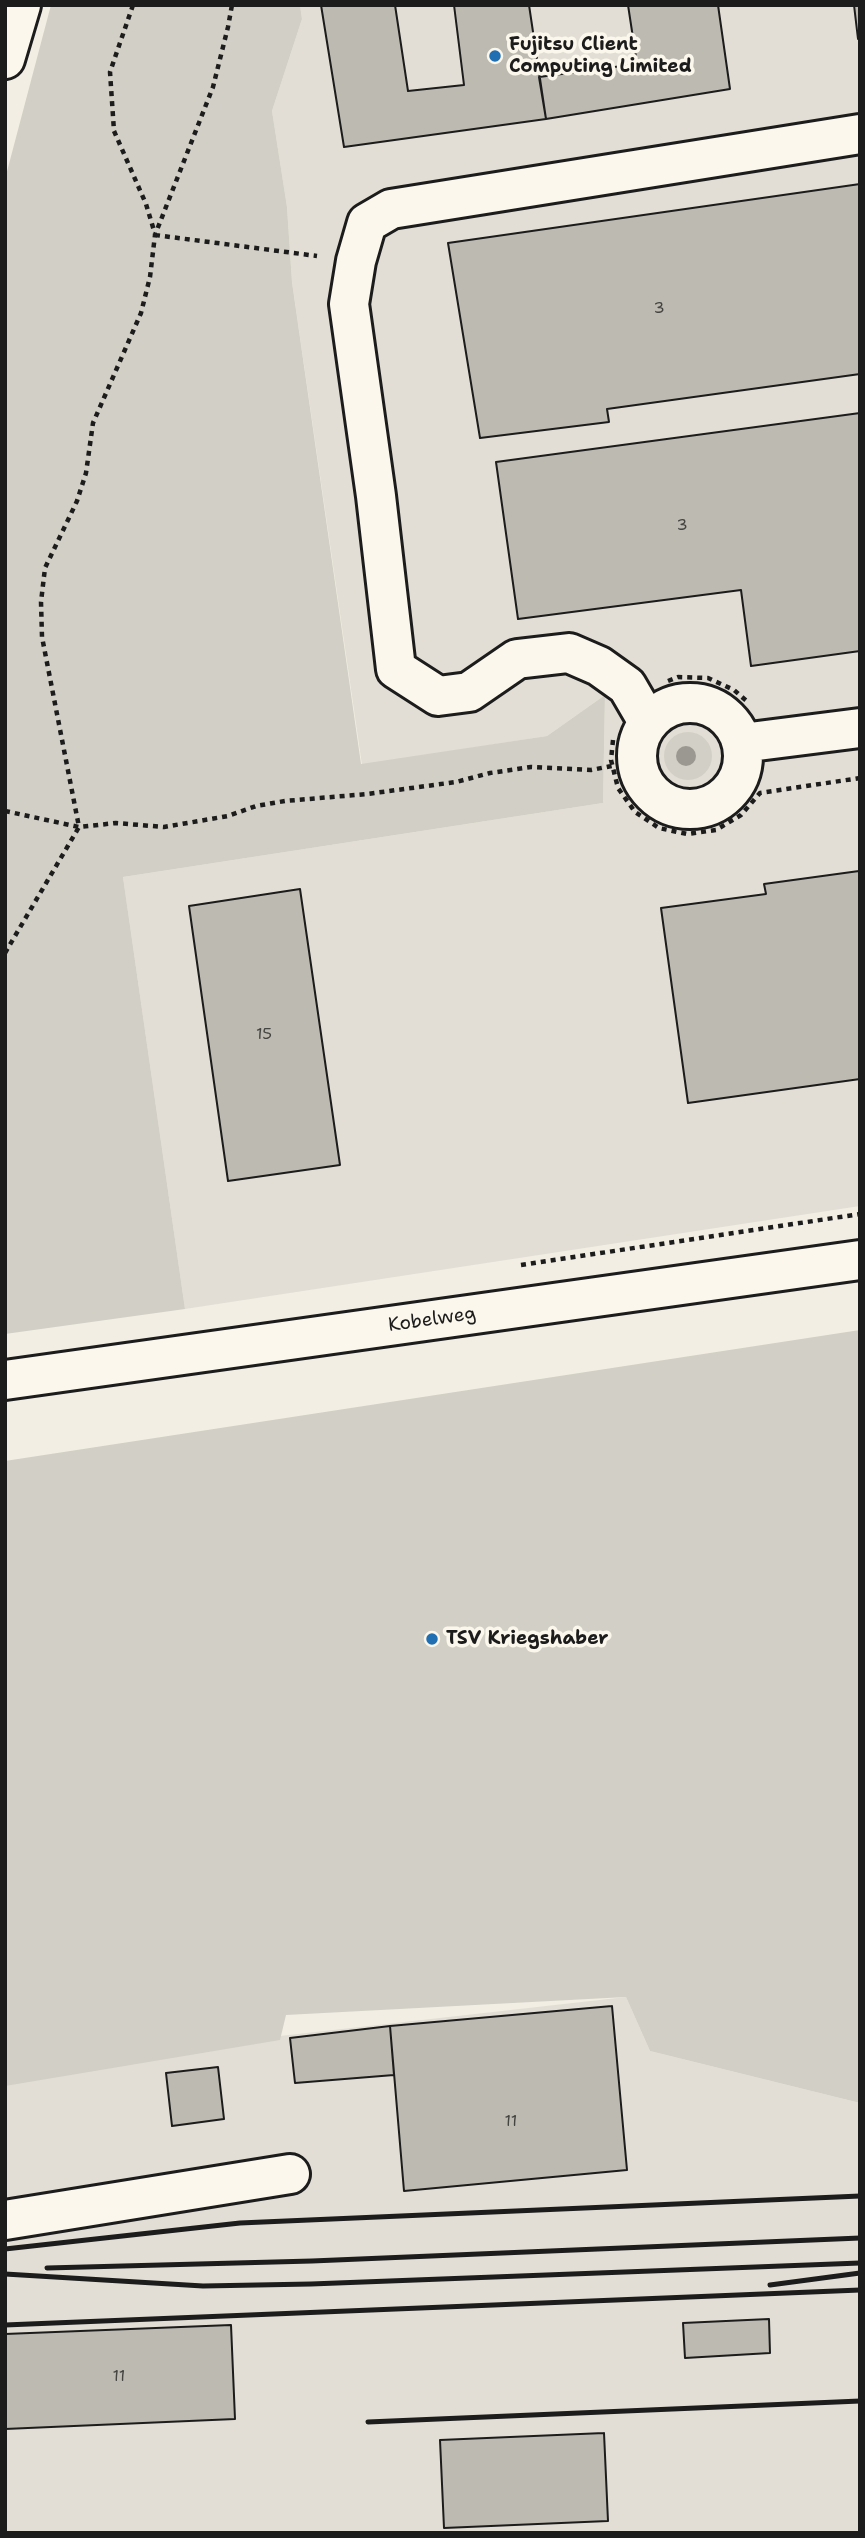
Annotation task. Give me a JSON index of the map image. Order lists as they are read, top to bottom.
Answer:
{
  "streets": {
    "main road": ["Kobelweg"]
  },
  "places": ["Fujitsu Client Computing Limited", "TSV Kriegshaber"],
  "house_numbers": [
    "3",
    "3",
    "15",
    "11",
    "11"
  ]
}
